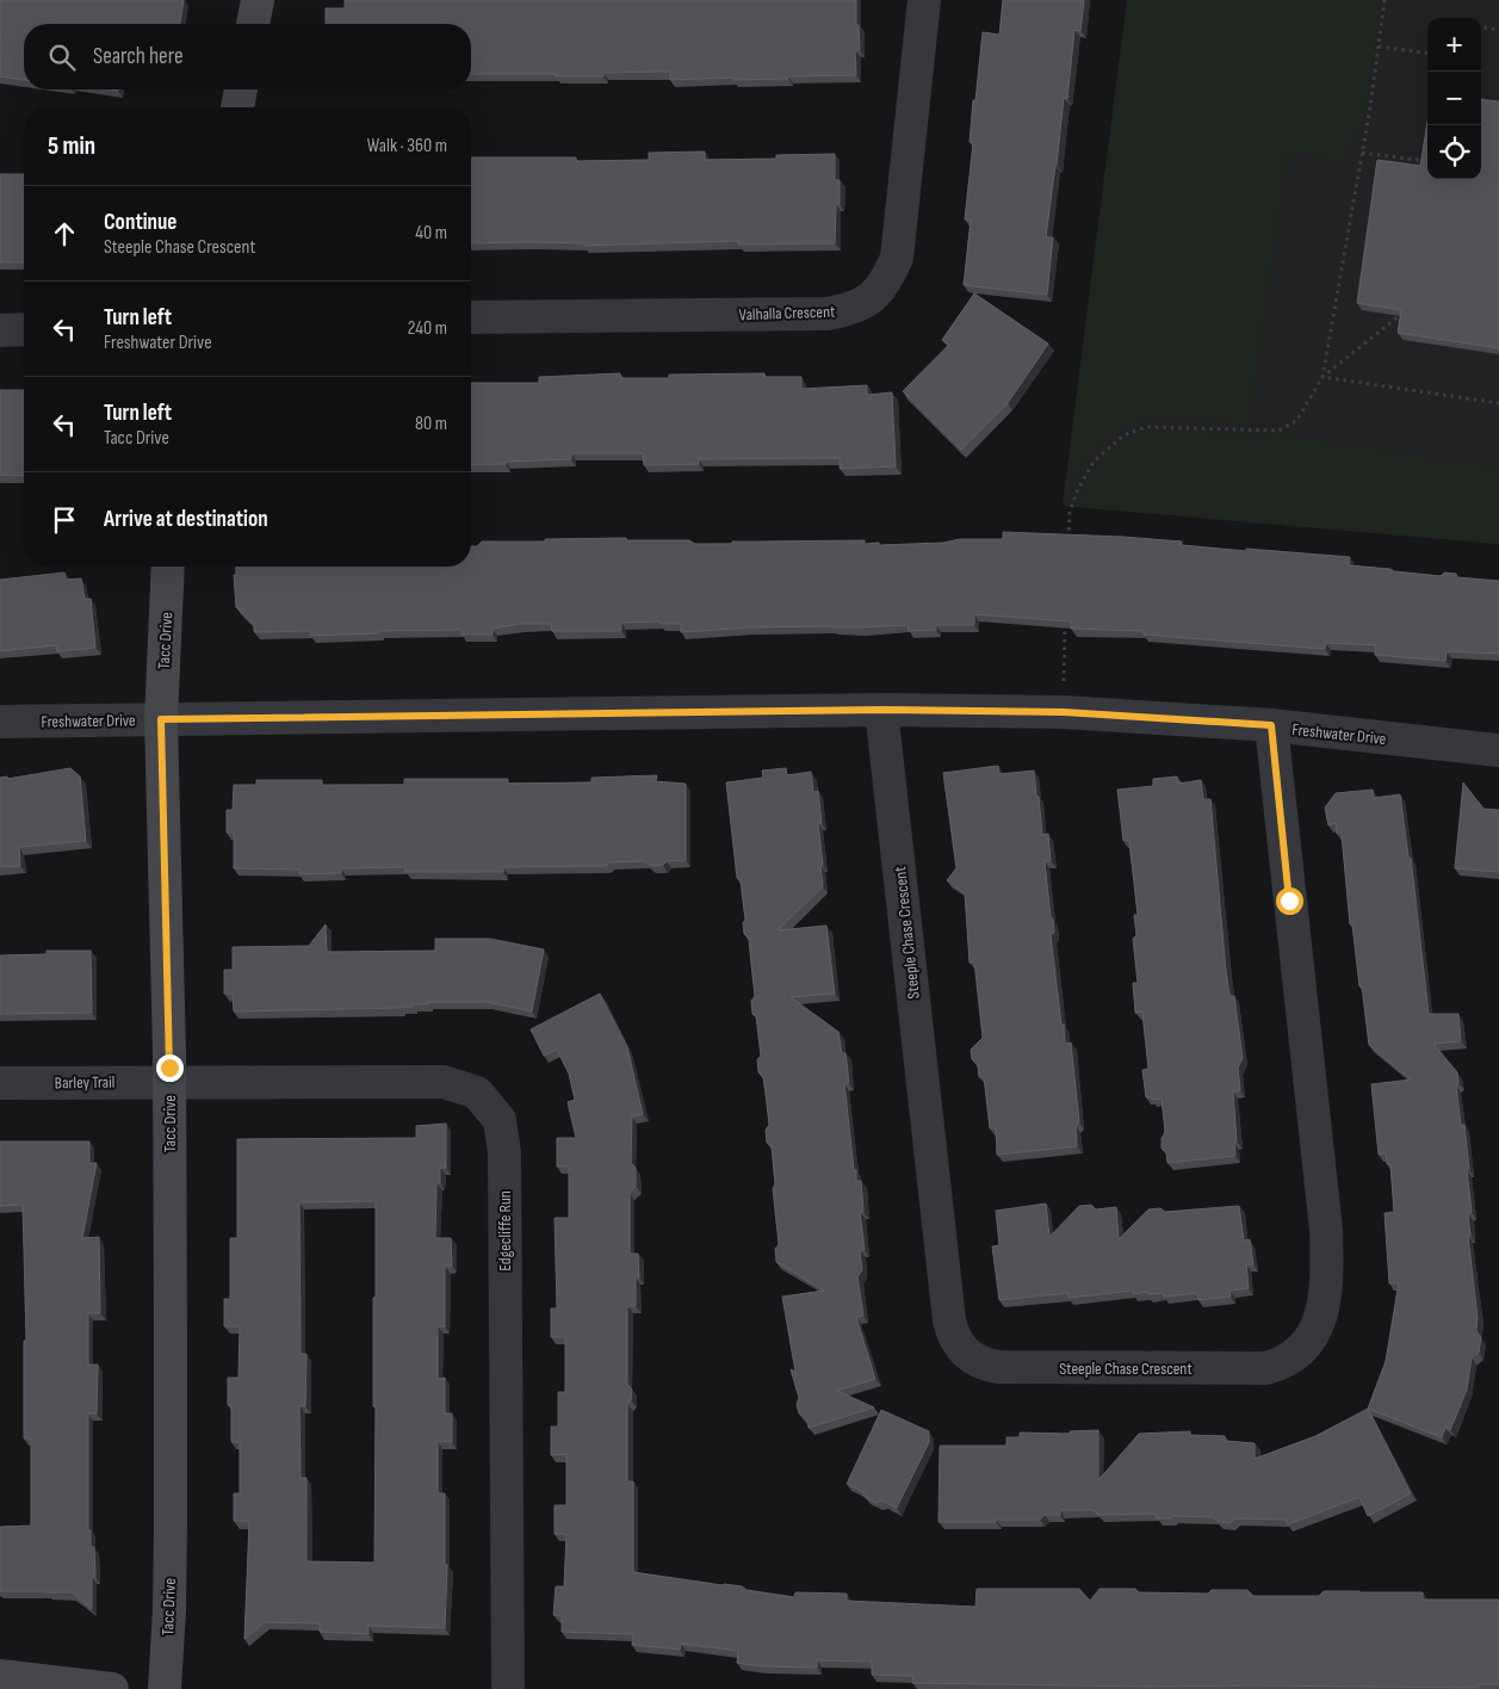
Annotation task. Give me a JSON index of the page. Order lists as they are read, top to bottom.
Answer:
{
  "streets": {
    "street": [
      "Valhalla Crescent",
      "Tacc Drive",
      "Freshwater Drive",
      "Steeple Chase Crescent",
      "Barley Trail",
      "Edgecliffe Run"
    ]
  },
  "crossings": [
    ["Tacc Drive", "Freshwater Drive"],
    ["Tacc Drive", "Barley Trail"],
    ["Tacc Drive", "Edgecliffe Run"],
    ["Freshwater Drive", "Steeple Chase Crescent"],
    ["Barley Trail", "Edgecliffe Run"]
  ],
  "page": {
    "map_buttons": ["+", "−"],
    "search": "Search here",
    "heading": ["5 min", "Walk · 360 m"],
    "list": [
      ["Continue", "Steeple Chase Crescent", "40 m"],
      ["Turn left", "Freshwater Drive", "240 m"],
      ["Turn left", "Tacc Drive", "80 m"],
      "Arrive at destination"
    ]
  }
}
